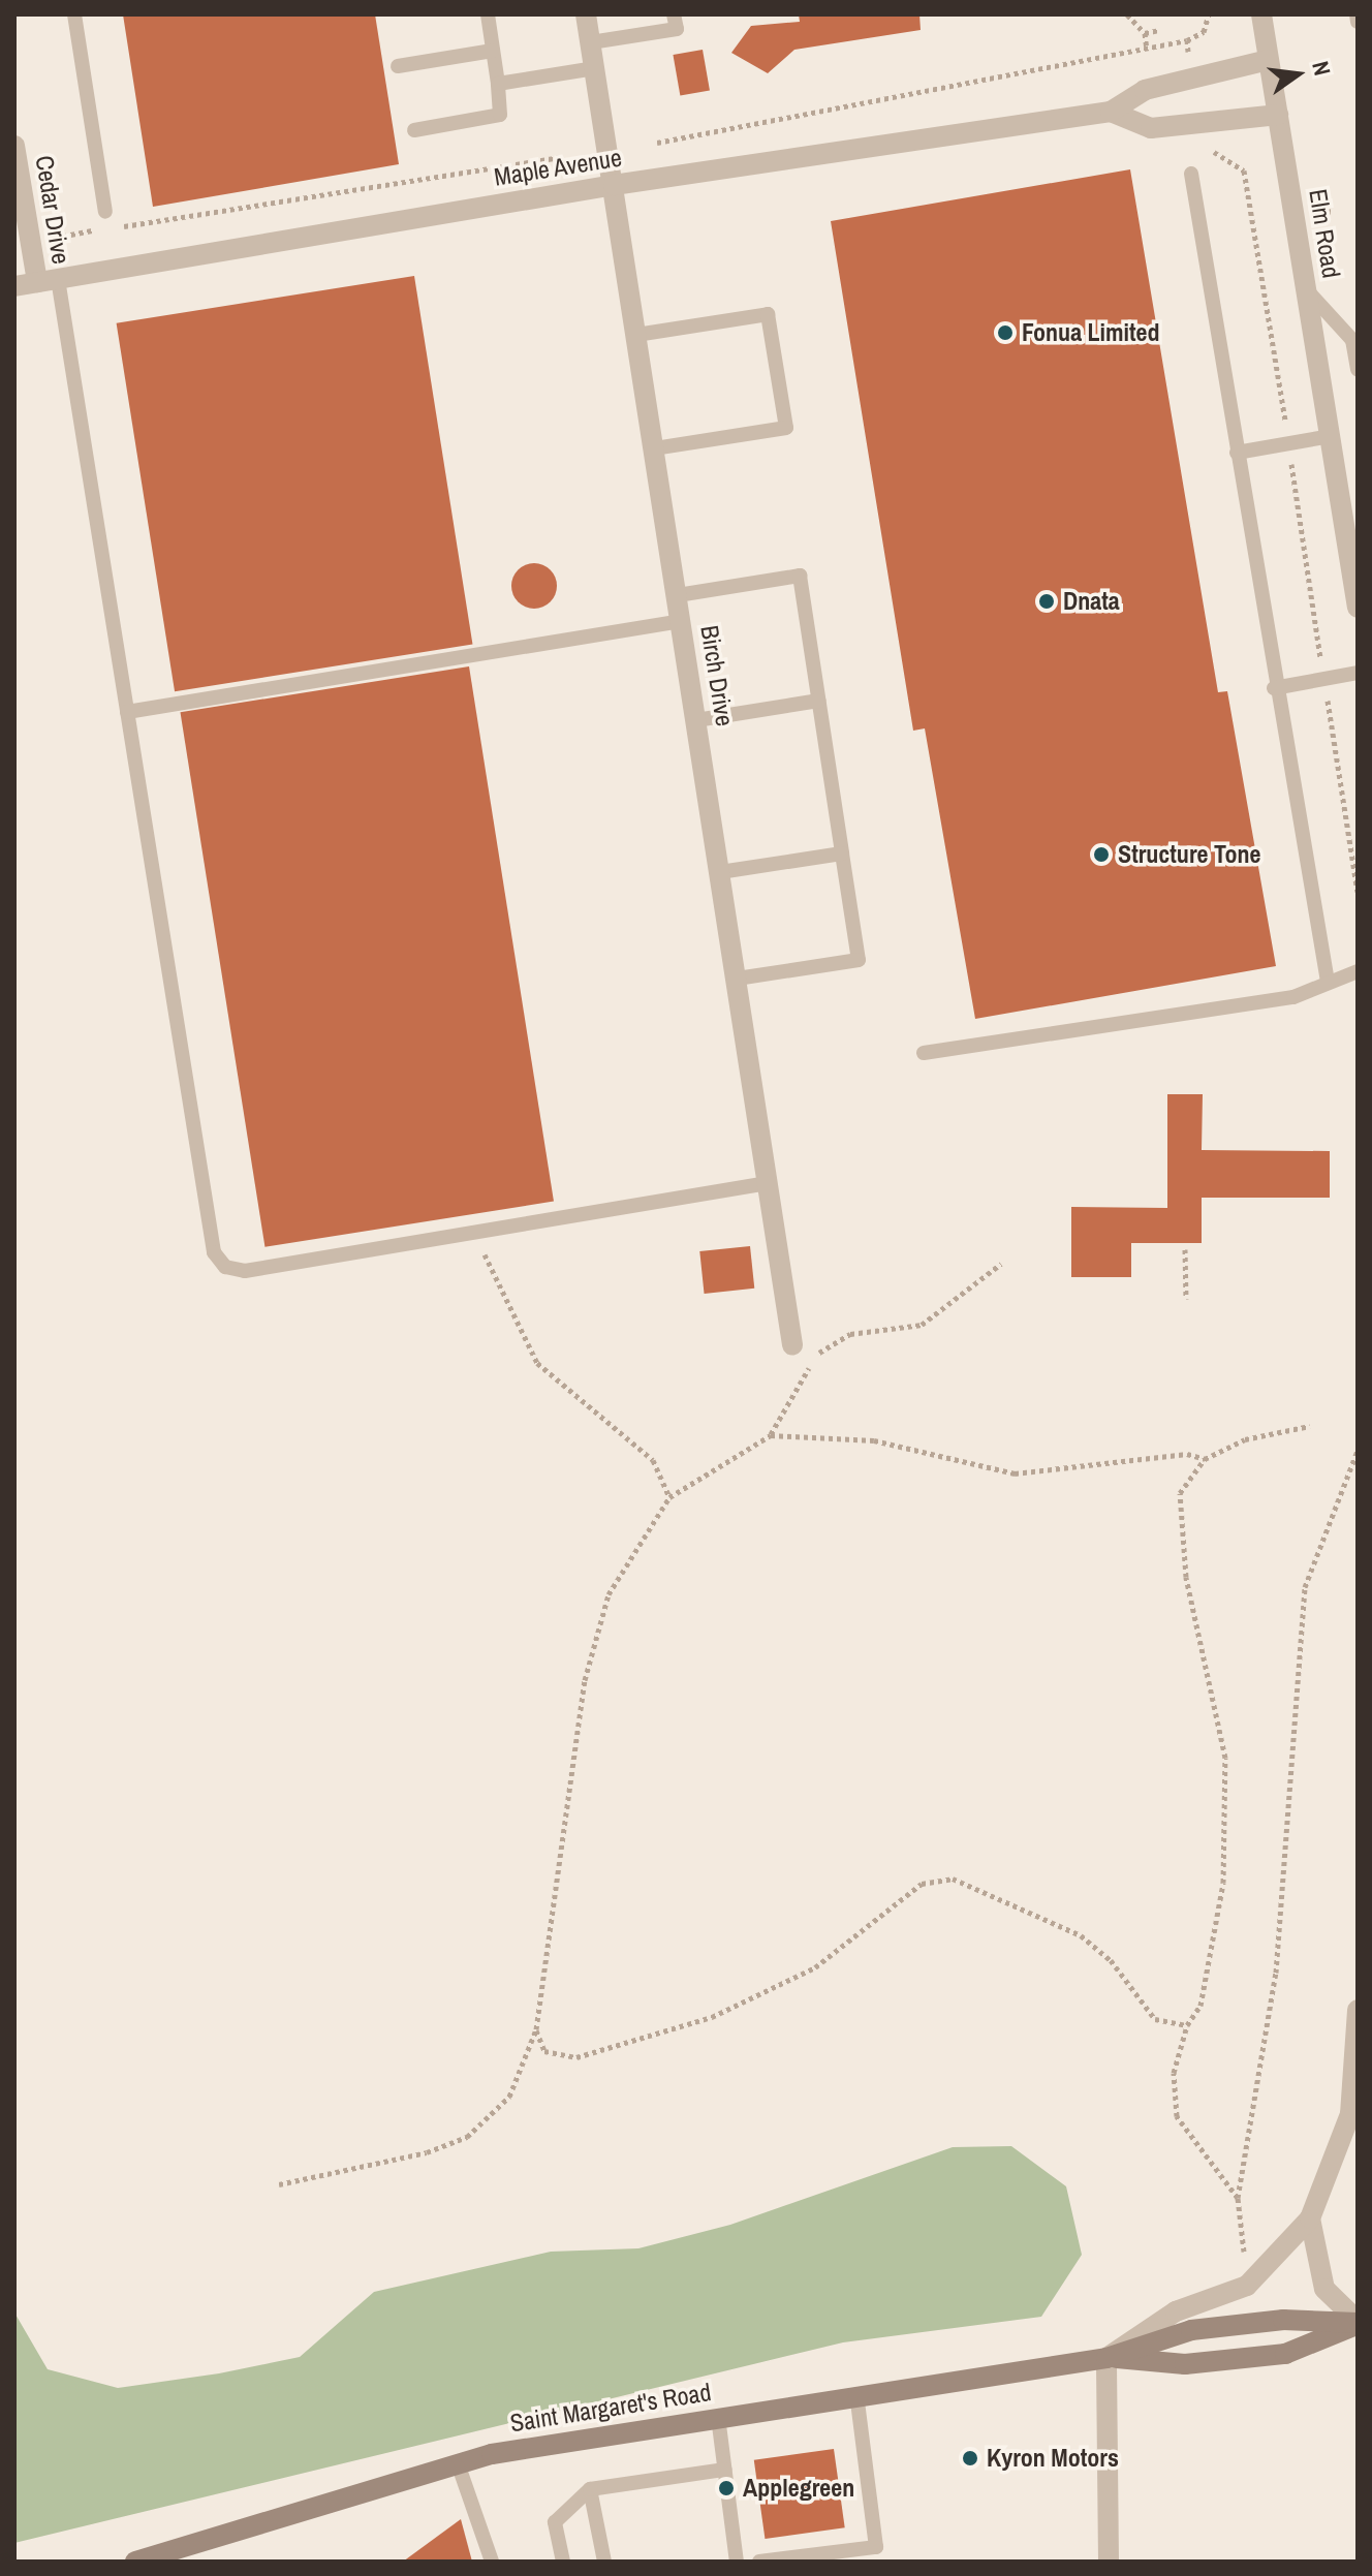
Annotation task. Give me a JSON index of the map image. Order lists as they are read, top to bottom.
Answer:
{
  "streets": {
    "main road": ["Saint Margaret's Road"],
    "street": [
      "Maple Avenue",
      "Cedar Drive",
      "Elm Road",
      "Birch Drive"
    ]
  },
  "crossings": [
    ["Maple Avenue", "Cedar Drive"],
    ["Maple Avenue", "Elm Road"],
    ["Maple Avenue", "Birch Drive"]
  ],
  "places": [
    "Fonua Limited",
    "Dnata",
    "Structure Tone",
    "Kyron Motors",
    "Applegreen"
  ],
  "north": "right"
}
